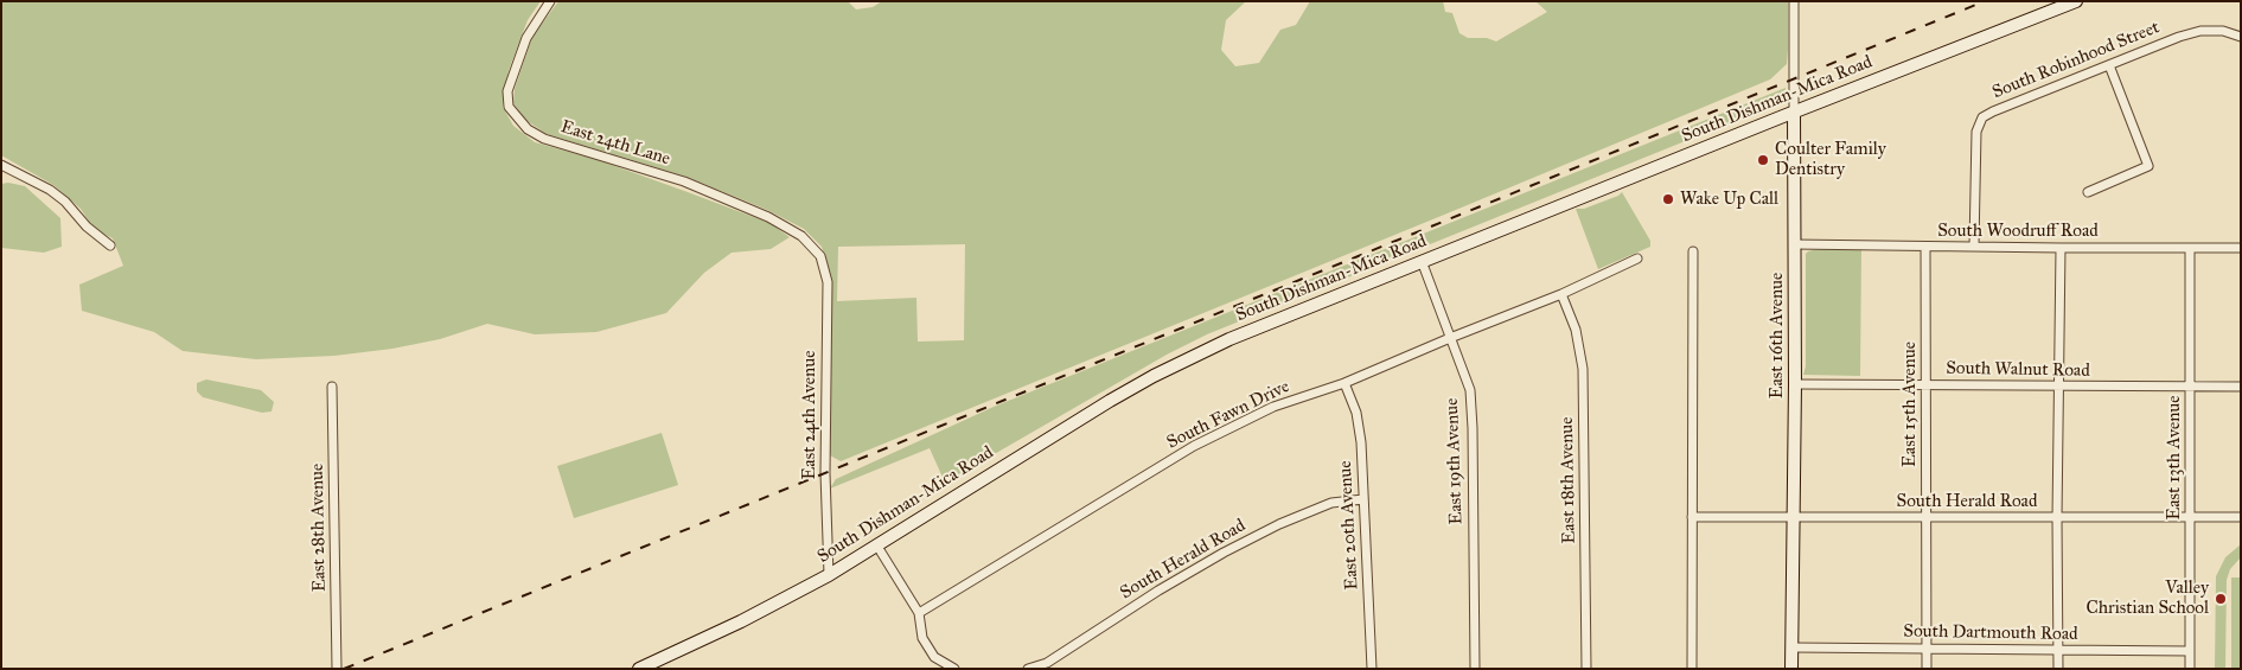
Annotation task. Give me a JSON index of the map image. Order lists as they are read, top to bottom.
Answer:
{
  "streets": {
    "main road": ["South Dishman-Mica Road", "East 16th Avenue"],
    "street": [
      "South Robinhood Street",
      "East 24th Lane",
      "South Woodruff Road",
      "South Walnut Road",
      "East 15th Avenue",
      "East 24th Avenue",
      "South Fawn Drive",
      "East 13th Avenue",
      "East 19th Avenue",
      "East 18th Avenue",
      "South Herald Road",
      "East 20th Avenue",
      "East 28th Avenue",
      "South Dartmouth Road"
    ]
  },
  "crossings": [
    ["South Robinhood Street", "South Woodruff Road"],
    ["South Dishman-Mica Road", "East 16th Avenue"],
    ["South Dishman-Mica Road", "East 24th Avenue"],
    ["South Dishman-Mica Road", "East 19th Avenue"],
    ["East 24th Lane", "East 24th Avenue"],
    ["South Woodruff Road", "East 16th Avenue"],
    ["South Woodruff Road", "East 15th Avenue"],
    ["South Woodruff Road", "East 13th Avenue"],
    ["East 16th Avenue", "South Walnut Road"],
    ["East 16th Avenue", "South Herald Road"],
    ["East 16th Avenue", "South Dartmouth Road"],
    ["South Walnut Road", "East 15th Avenue"],
    ["South Walnut Road", "East 13th Avenue"],
    ["East 15th Avenue", "South Herald Road"],
    ["East 15th Avenue", "South Dartmouth Road"],
    ["South Fawn Drive", "East 19th Avenue"],
    ["South Fawn Drive", "East 18th Avenue"],
    ["South Fawn Drive", "East 20th Avenue"],
    ["East 13th Avenue", "South Herald Road"],
    ["East 13th Avenue", "South Dartmouth Road"],
    ["South Herald Road", "East 20th Avenue"]
  ],
  "places": ["Coulter Family Dentistry", "Wake Up Call", "Valley Christian School"]
}
